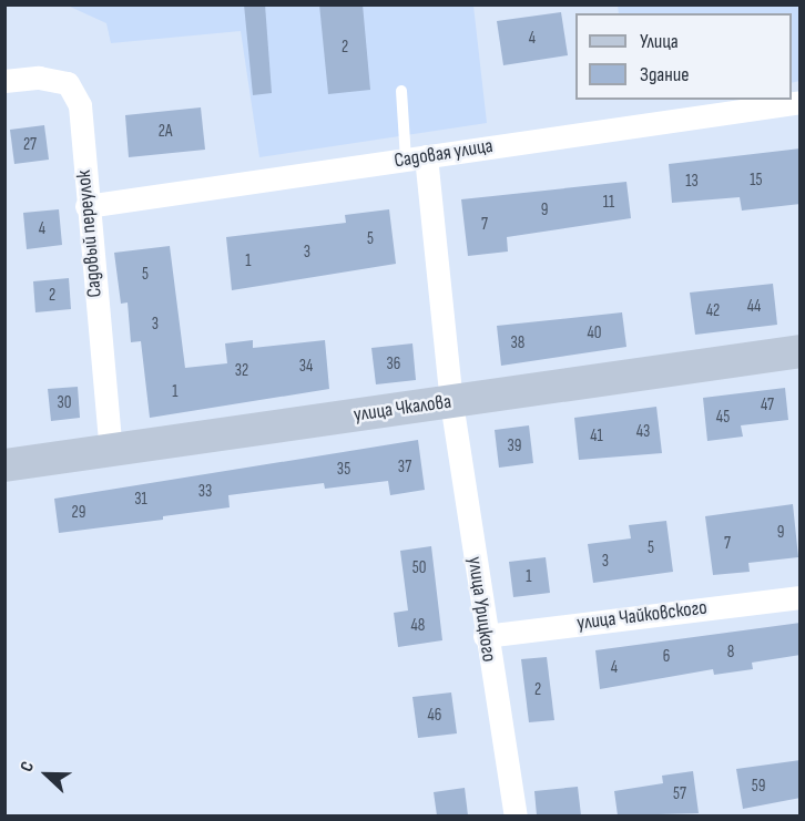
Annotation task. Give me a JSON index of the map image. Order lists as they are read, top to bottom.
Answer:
{
  "streets": {
    "street": [
      "Садовая улица",
      "Садовый переулок",
      "улица Чкалова",
      "улица Урицкого",
      "улица Чайковского"
    ]
  },
  "crossings": [
    ["Садовая улица", "Садовый переулок"],
    ["Садовая улица", "улица Урицкого"],
    ["Садовый переулок", "улица Чкалова"],
    ["улица Чкалова", "улица Урицкого"],
    ["улица Урицкого", "улица Чайковского"]
  ],
  "house_numbers": [
    "4",
    "2",
    "2А",
    "27",
    "15",
    "13",
    "11",
    "9",
    "7",
    "4",
    "5",
    "3",
    "1",
    "5",
    "2",
    "44",
    "42",
    "3",
    "40",
    "38",
    "36",
    "34",
    "32",
    "1",
    "30",
    "47",
    "45",
    "43",
    "41",
    "39",
    "37",
    "35",
    "33",
    "31",
    "29",
    "9",
    "7",
    "5",
    "3",
    "50",
    "1",
    "48",
    "8",
    "6",
    "4",
    "2",
    "46",
    "59",
    "57"
  ],
  "legend": ["Улица", "Здание"],
  "north": "left"
}
